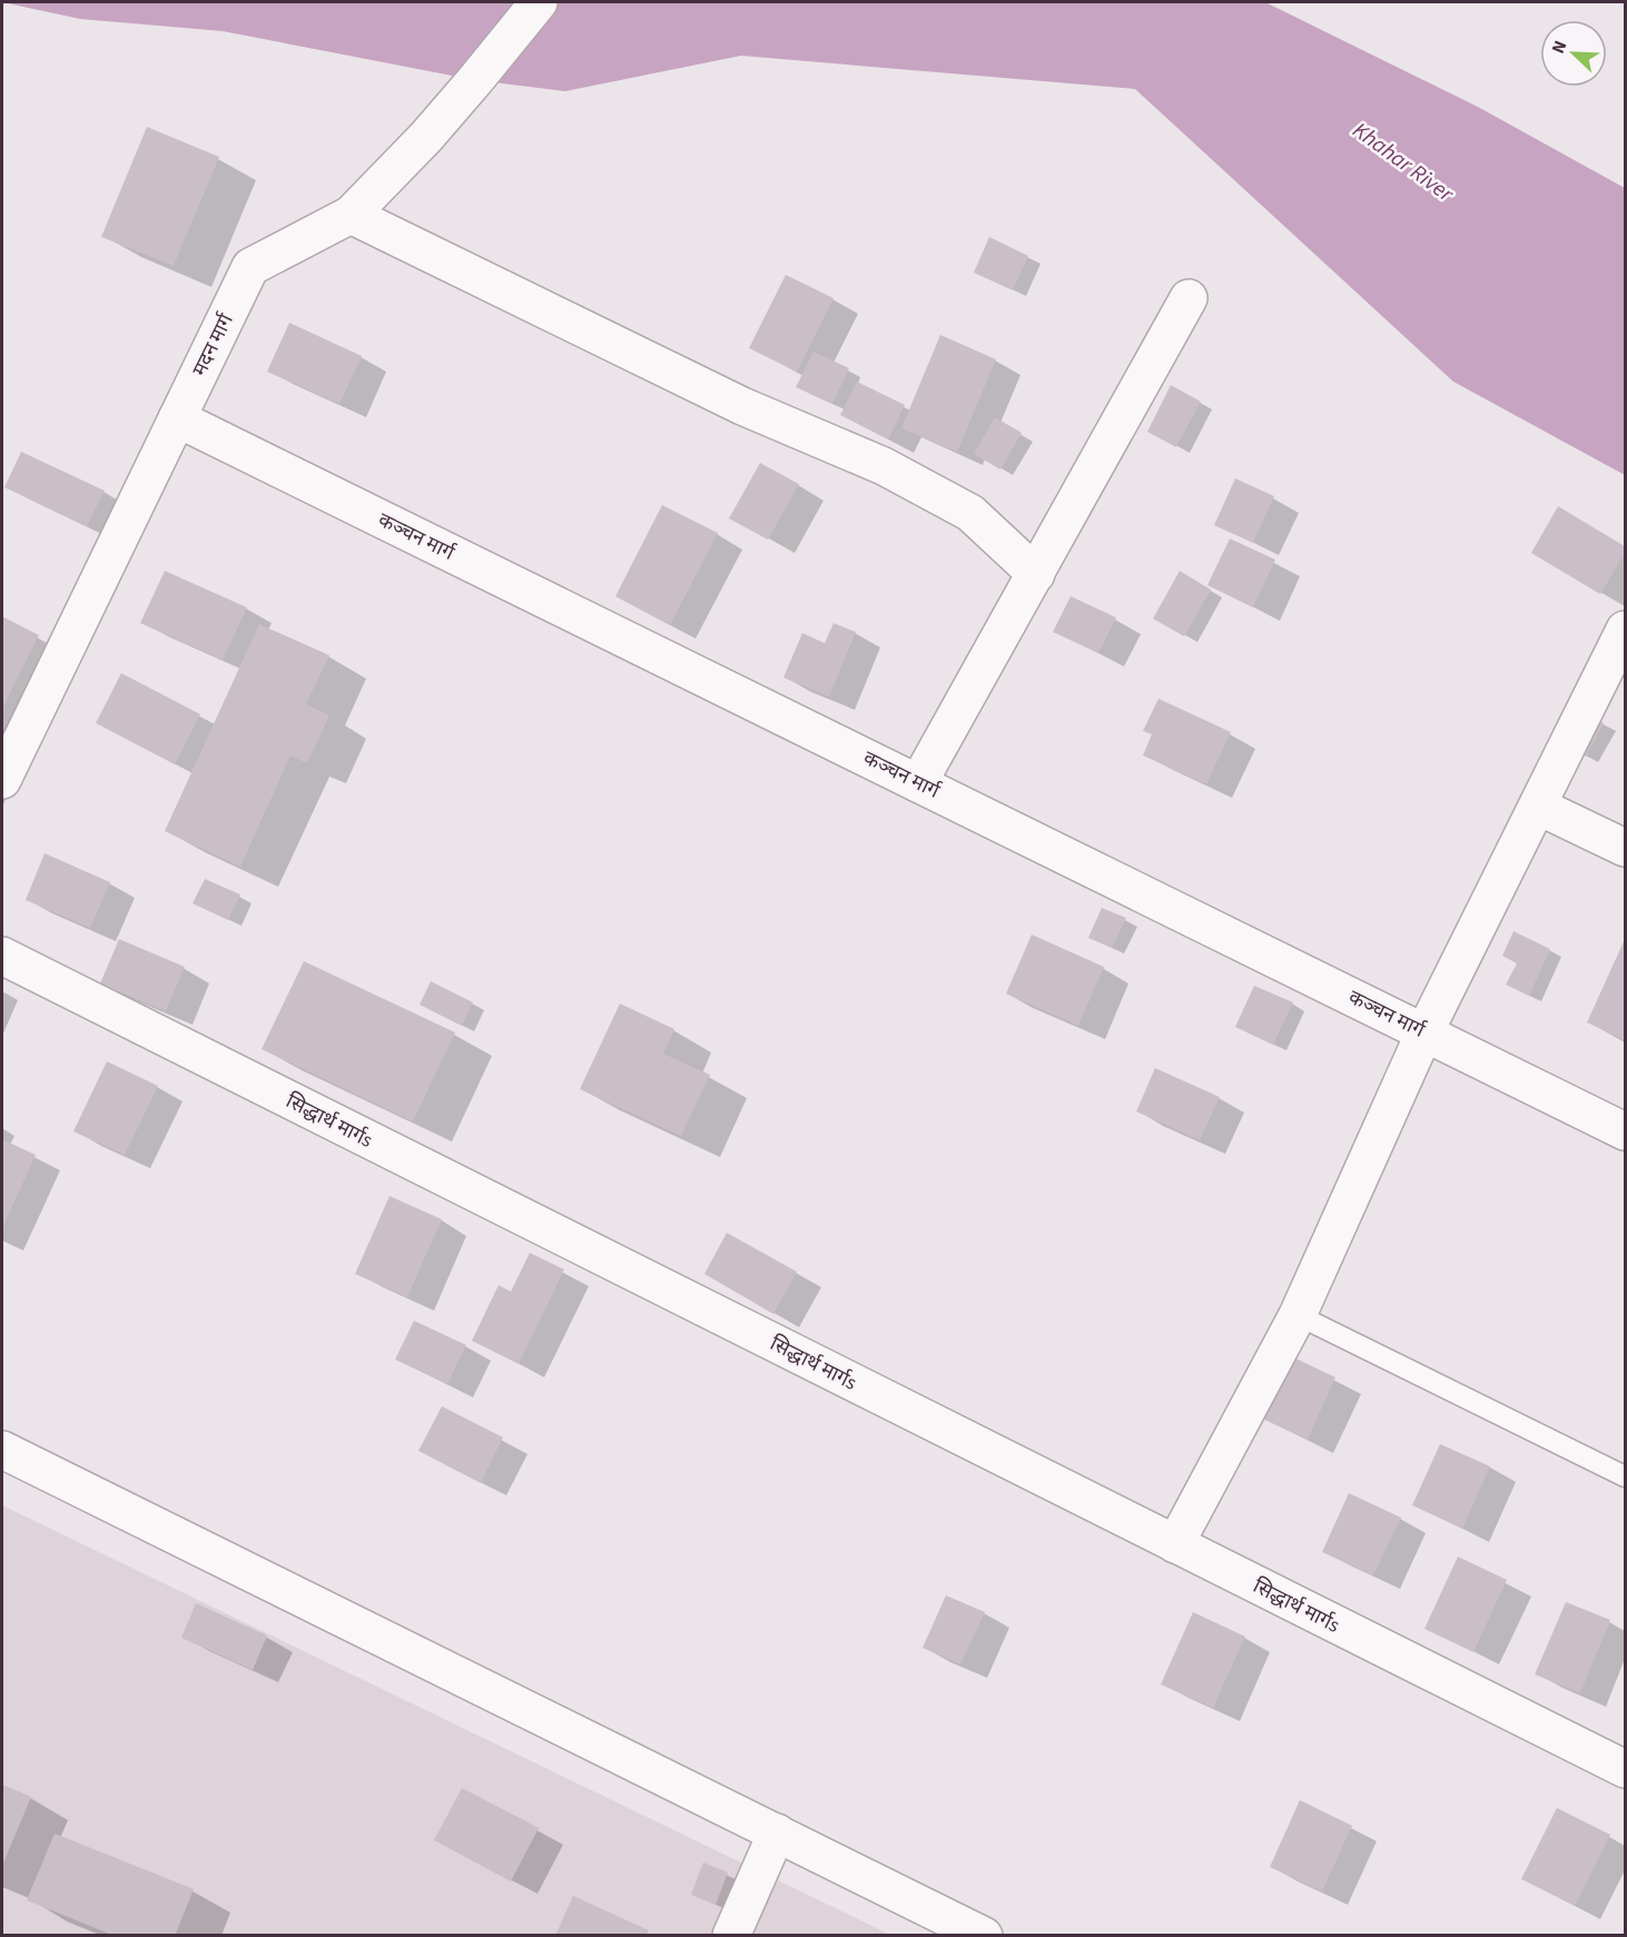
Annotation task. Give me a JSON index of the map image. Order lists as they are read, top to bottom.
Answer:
{
  "streets": {
    "street": ["मदन मार्ग", "कञ्चन मार्ग", "सिद्धार्थ मार्गs"]
  },
  "crossings": [
    ["मदन मार्ग", "कञ्चन मार्ग"]
  ],
  "water": ["Khahar River"],
  "north": "top left"
}
